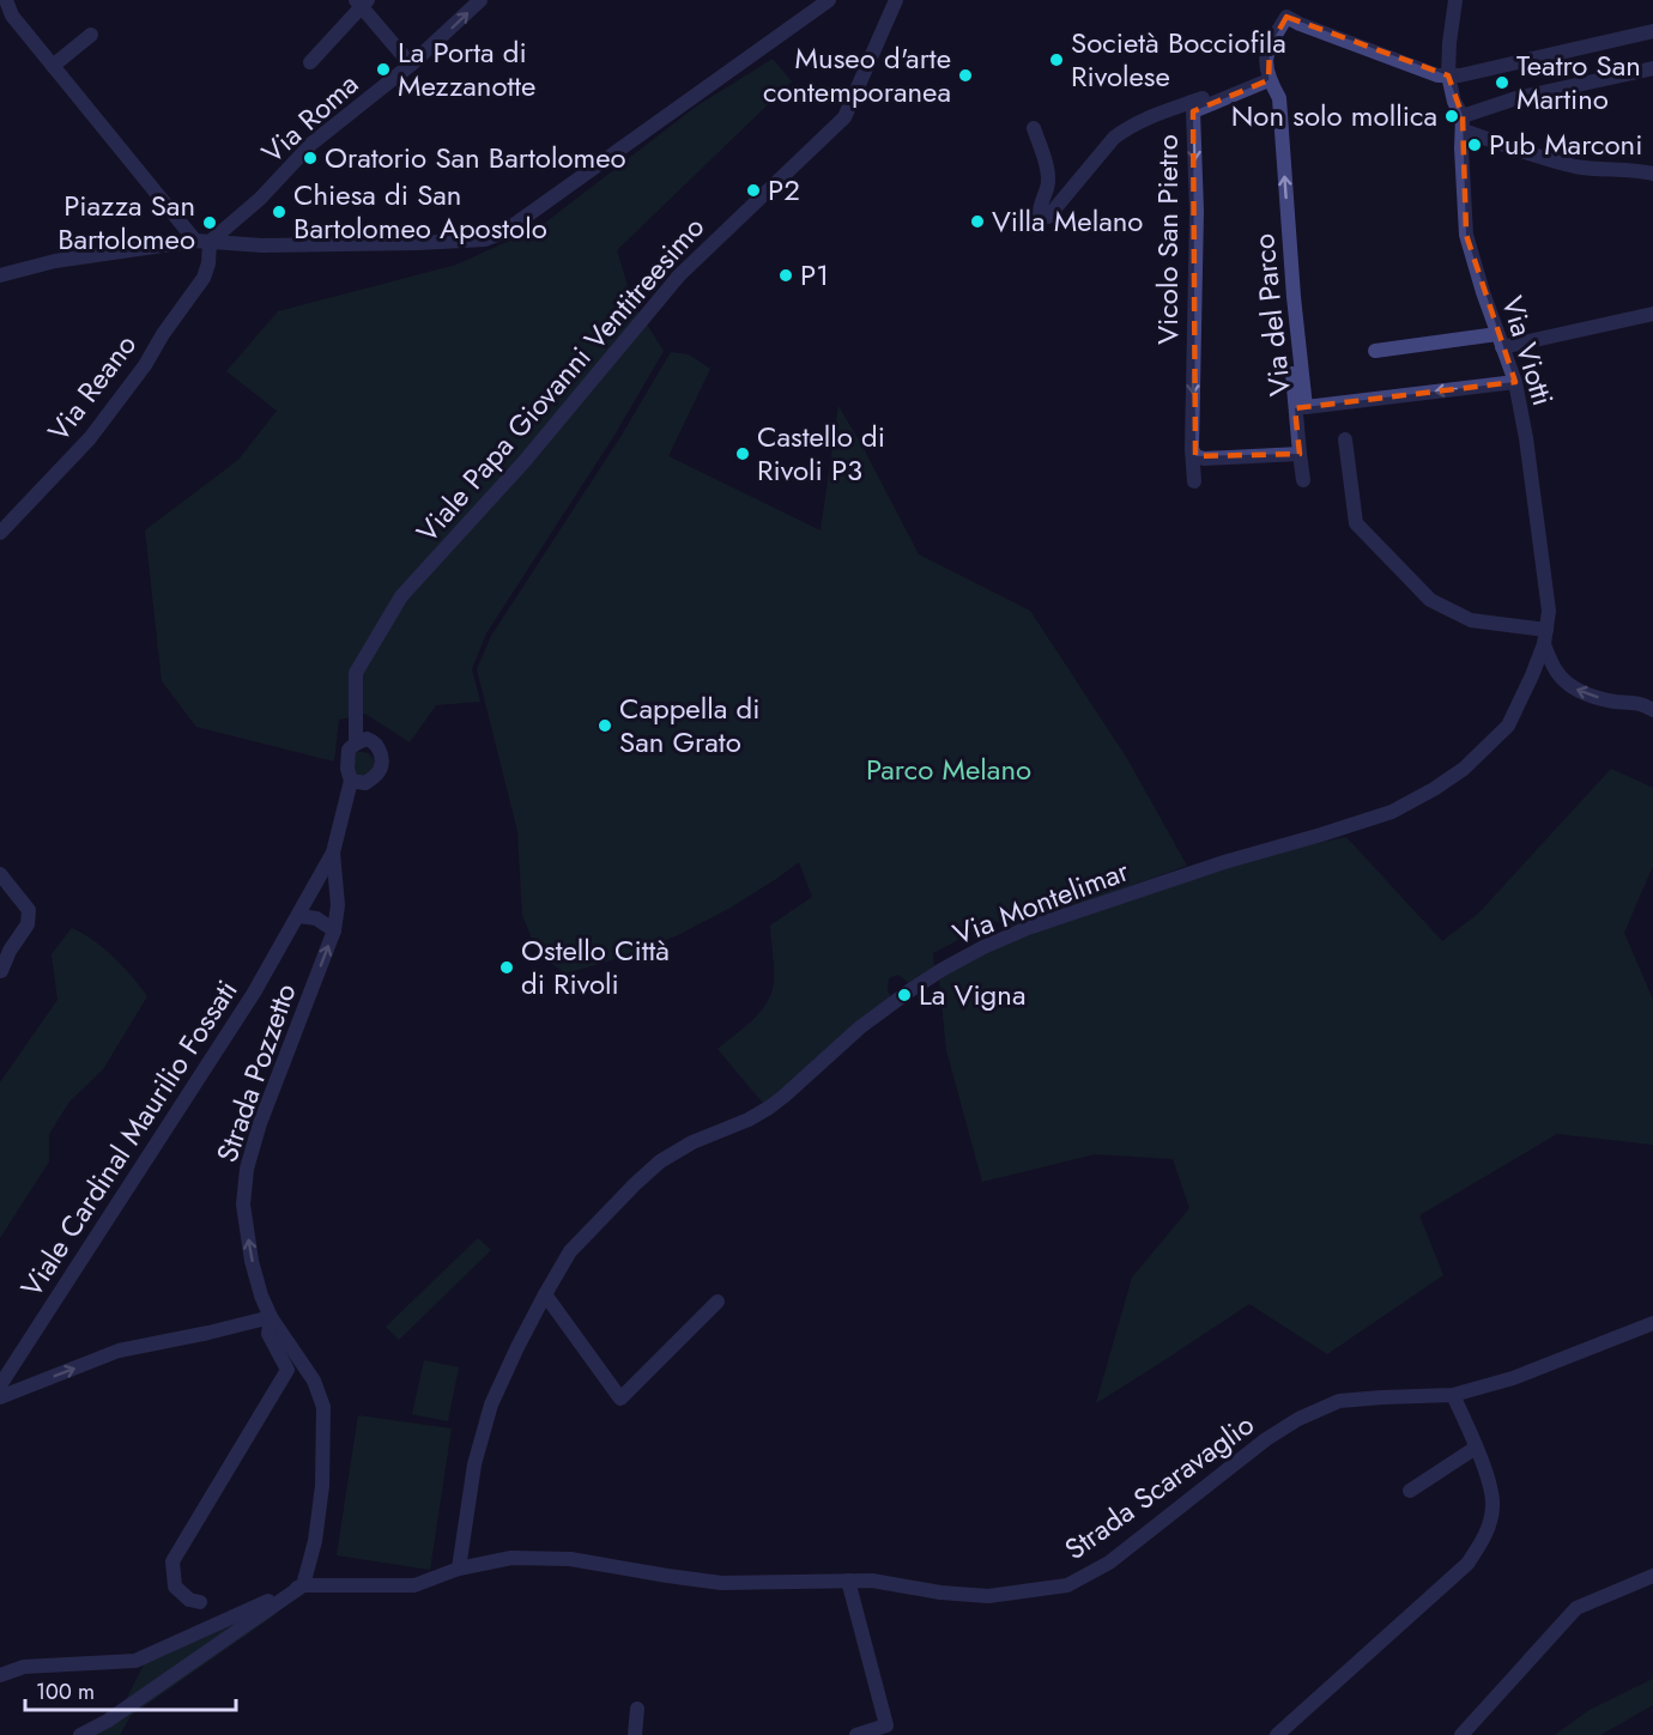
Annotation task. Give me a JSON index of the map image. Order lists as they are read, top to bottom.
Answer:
{
  "streets": {
    "street": [
      "Via Roma",
      "Vicolo San Pietro",
      "Via del Parco",
      "Via Viotti",
      "Viale Papa Giovanni Ventitreesimo",
      "Via Reano",
      "Via Montelimar",
      "Strada Pozzetto",
      "Viale Cardinal Maurilio Fossati",
      "Strada Scaravaglio"
    ]
  },
  "crossings": [
    ["Via Roma", "Via Reano"],
    ["Vicolo San Pietro", "Via del Parco"],
    ["Via del Parco", "Via Viotti"],
    ["Via Viotti", "Via Montelimar"],
    ["Viale Papa Giovanni Ventitreesimo", "Strada Pozzetto"],
    ["Viale Papa Giovanni Ventitreesimo", "Viale Cardinal Maurilio Fossati"],
    ["Via Montelimar", "Strada Scaravaglio"],
    ["Strada Pozzetto", "Strada Scaravaglio"]
  ],
  "one_way": ["Strada Pozzetto"],
  "parks": ["Parco Melano"],
  "places": [
    "Società Bocciofila Rivolese",
    "La Porta di Mezzanotte",
    "Museo d'arte contemporanea",
    "Teatro San Martino",
    "Non solo mollica",
    "Pub Marconi",
    "Oratorio San Bartolomeo",
    "P2",
    "Chiesa di San Bartolomeo Apostolo",
    "Villa Melano",
    "Piazza San Bartolomeo",
    "P1",
    "Castello di Rivoli P3",
    "Cappella di San Grato",
    "Ostello Città di Rivoli",
    "La Vigna"
  ],
  "scale_bar": "100 m"
}
